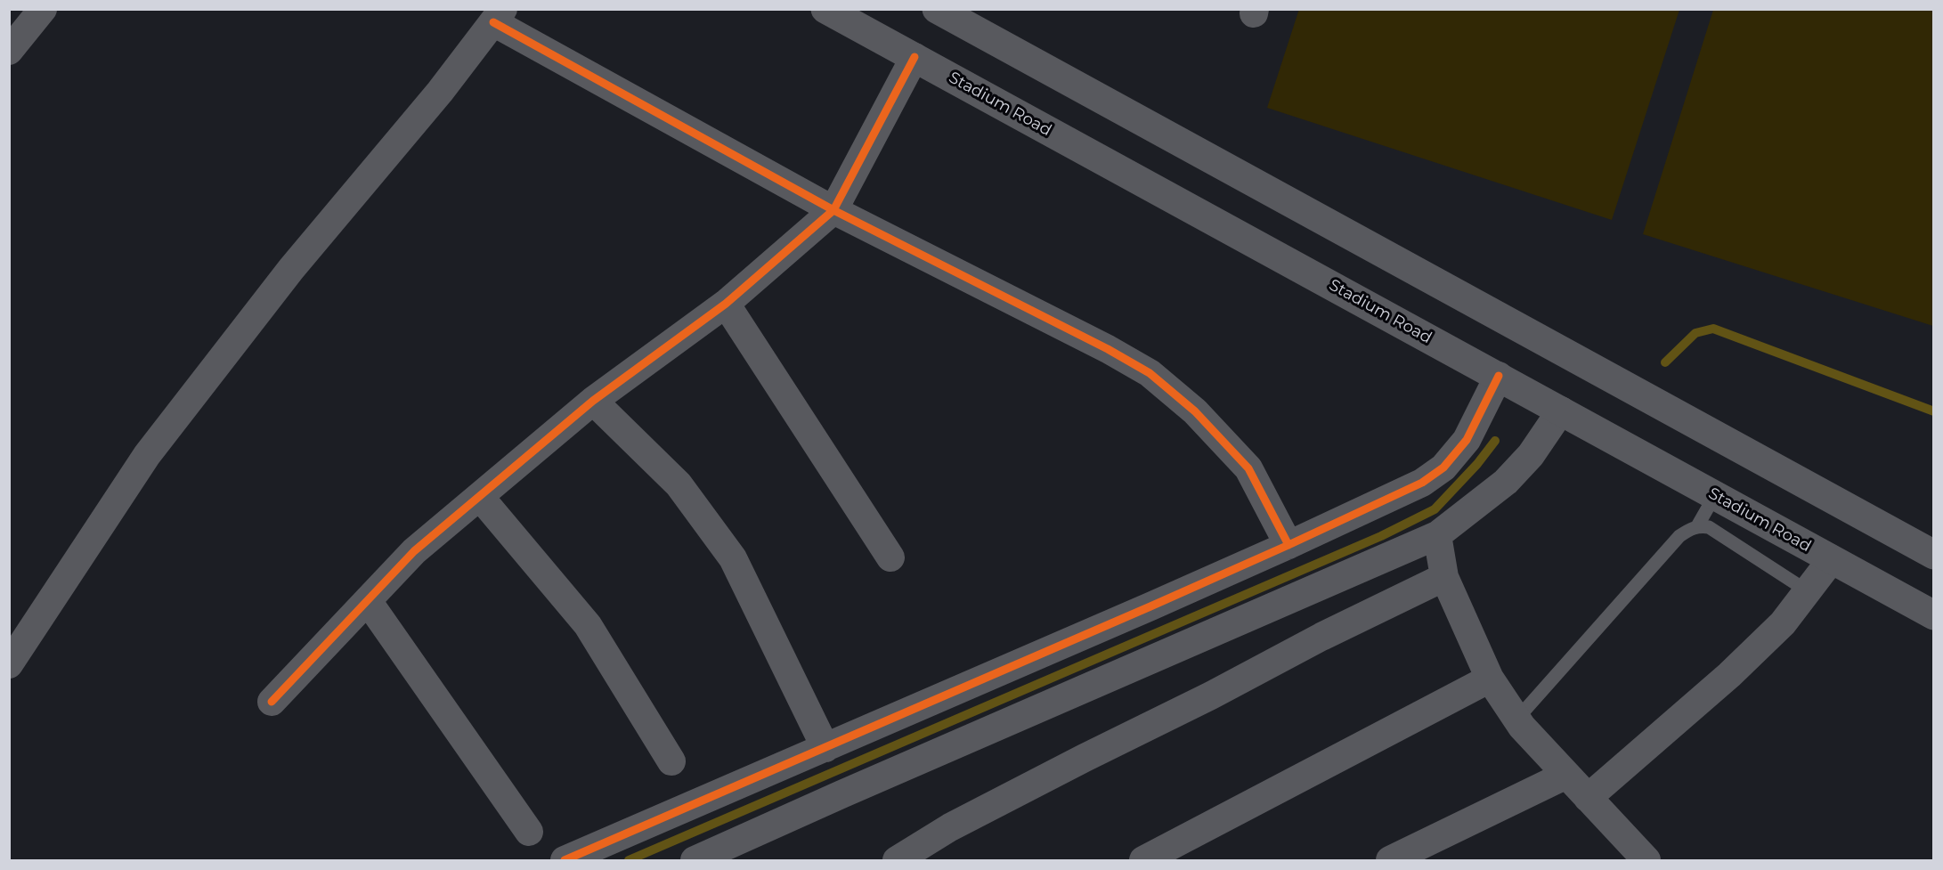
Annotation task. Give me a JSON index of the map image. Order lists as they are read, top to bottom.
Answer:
{
  "streets": {
    "main road": ["Stadium Road"]
  }
}
